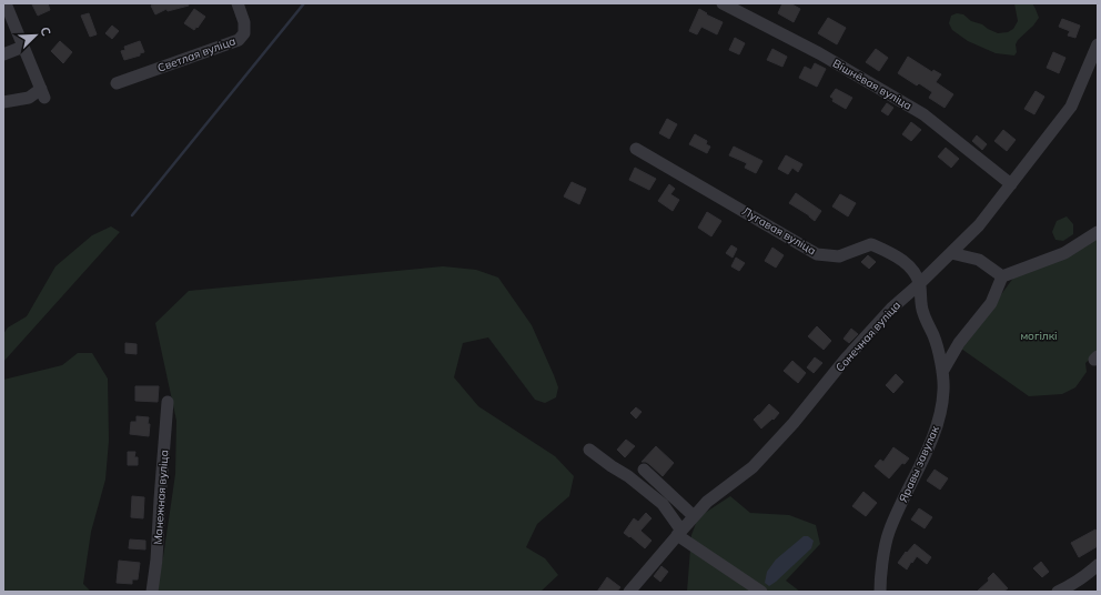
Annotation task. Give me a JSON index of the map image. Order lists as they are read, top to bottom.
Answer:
{
  "streets": {
    "street": [
      "Светлая вуліца",
      "Вішнёвая вуліца",
      "Лугавая вуліца",
      "Сонечная вуліца",
      "Яравы завулак",
      "Манежная вуліца"
    ]
  },
  "crossings": [
    ["Вішнёвая вуліца", "Сонечная вуліца"],
    ["Лугавая вуліца", "Сонечная вуліца"],
    ["Лугавая вуліца", "Яравы завулак"],
    ["Сонечная вуліца", "Яравы завулак"]
  ],
  "parks": ["могілкі"],
  "north": "top right"
}
